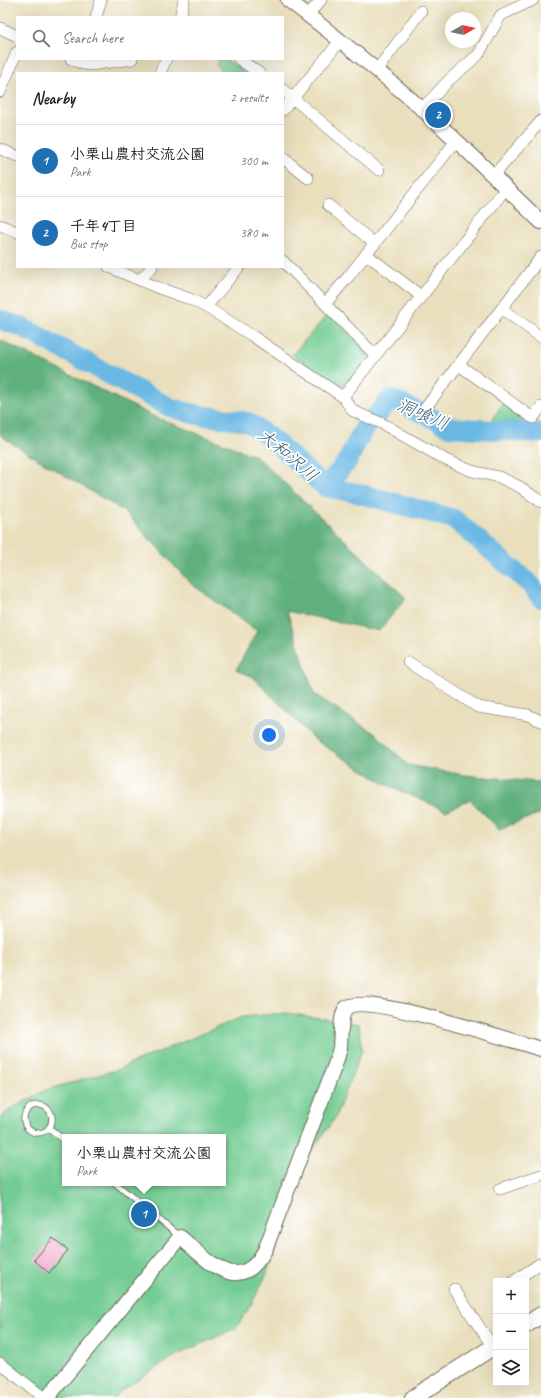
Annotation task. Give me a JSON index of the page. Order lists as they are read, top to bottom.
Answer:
{
  "water": ["洞喰川", "大和沢川"],
  "north": "right",
  "page": {
    "search": "Search here",
    "heading": ["Nearby", "2 results"],
    "pins": ["2", "1"],
    "list": [
      {
        "mark": "1",
        "name": "小栗山農村交流公園",
        "note": "Park",
        "value": "300 m"
      },
      {
        "mark": "2",
        "name": "千年4丁目",
        "note": "Bus stop",
        "value": "380 m"
      }
    ],
    "popup": ["小栗山農村交流公園", "Park"],
    "map_buttons": ["+", "−"]
  }
}
